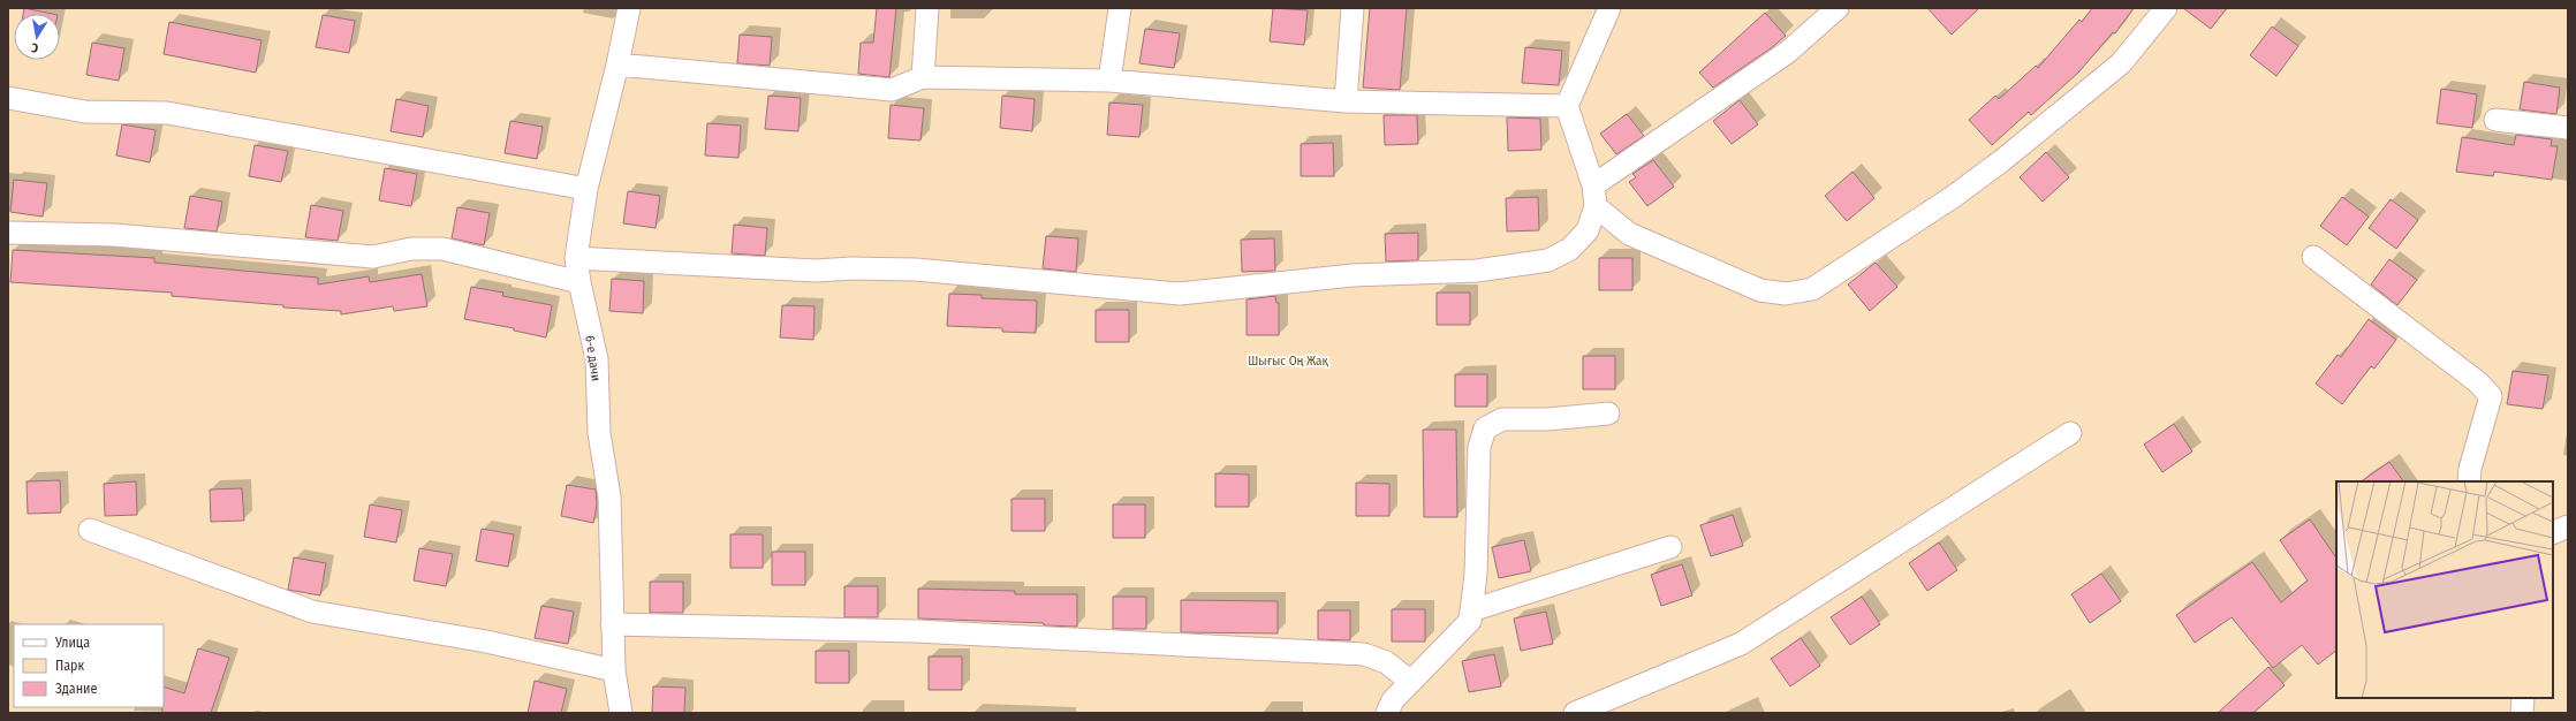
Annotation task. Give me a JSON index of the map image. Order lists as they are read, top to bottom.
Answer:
{
  "streets": {
    "lane": ["6-е дачи"]
  },
  "parks": ["Шығыс Оң Жақ"],
  "legend": ["Улица", "Парк", "Здание"],
  "north": "bottom"
}
